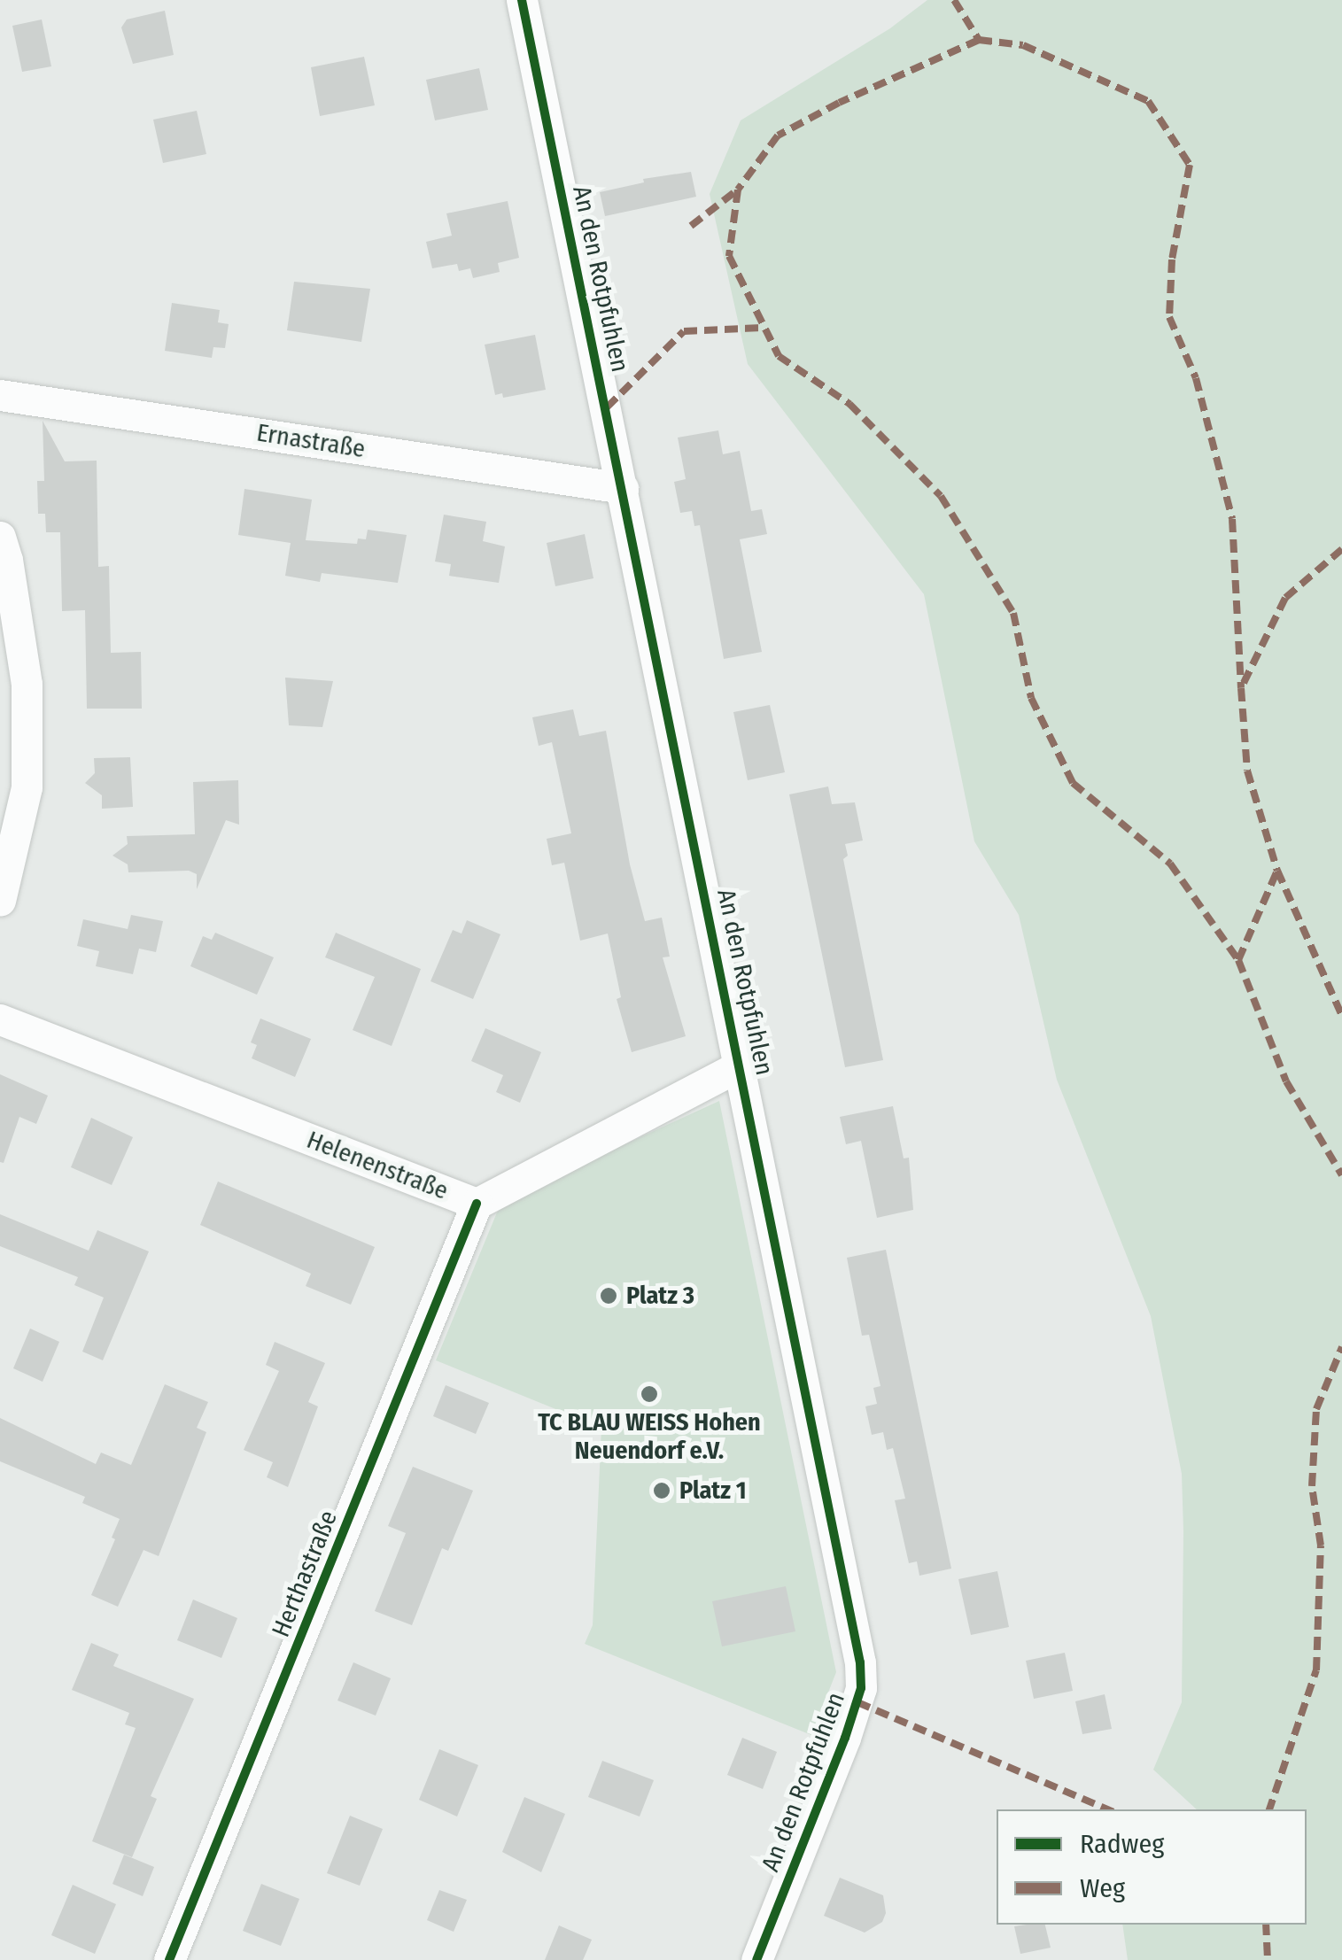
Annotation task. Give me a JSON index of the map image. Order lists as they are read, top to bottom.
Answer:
{
  "streets": {
    "street": [
      "An den Rotpfuhlen",
      "Ernastraße",
      "Helenenstraße",
      "Herthastraße"
    ]
  },
  "crossings": [
    ["An den Rotpfuhlen", "Ernastraße"],
    ["An den Rotpfuhlen", "Helenenstraße"],
    ["Helenenstraße", "Herthastraße"]
  ],
  "places": ["Platz 3", "TC BLAU WEISS Hohen Neuendorf e.V.", "Platz 1"],
  "legend": ["Radweg", "Weg"]
}
